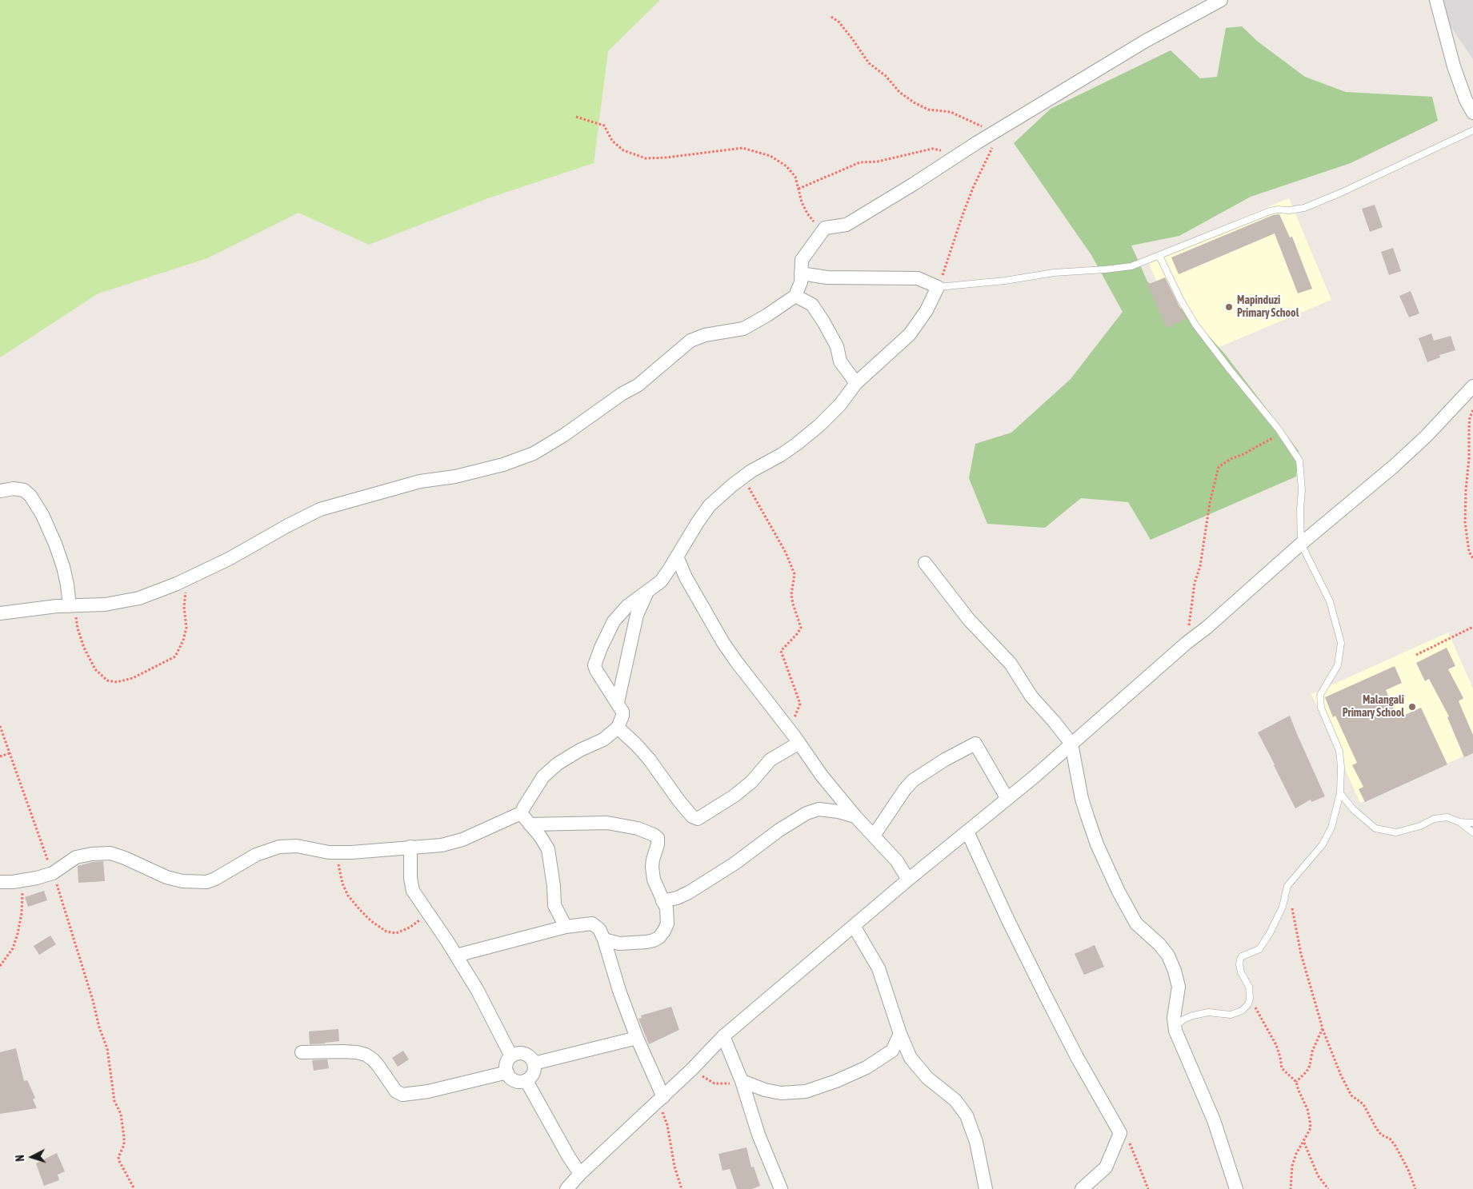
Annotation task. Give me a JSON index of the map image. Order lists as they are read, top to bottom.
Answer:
{
  "places": ["Mapinduzi Primary School", "Malangali Primary School"],
  "north": "left"
}
